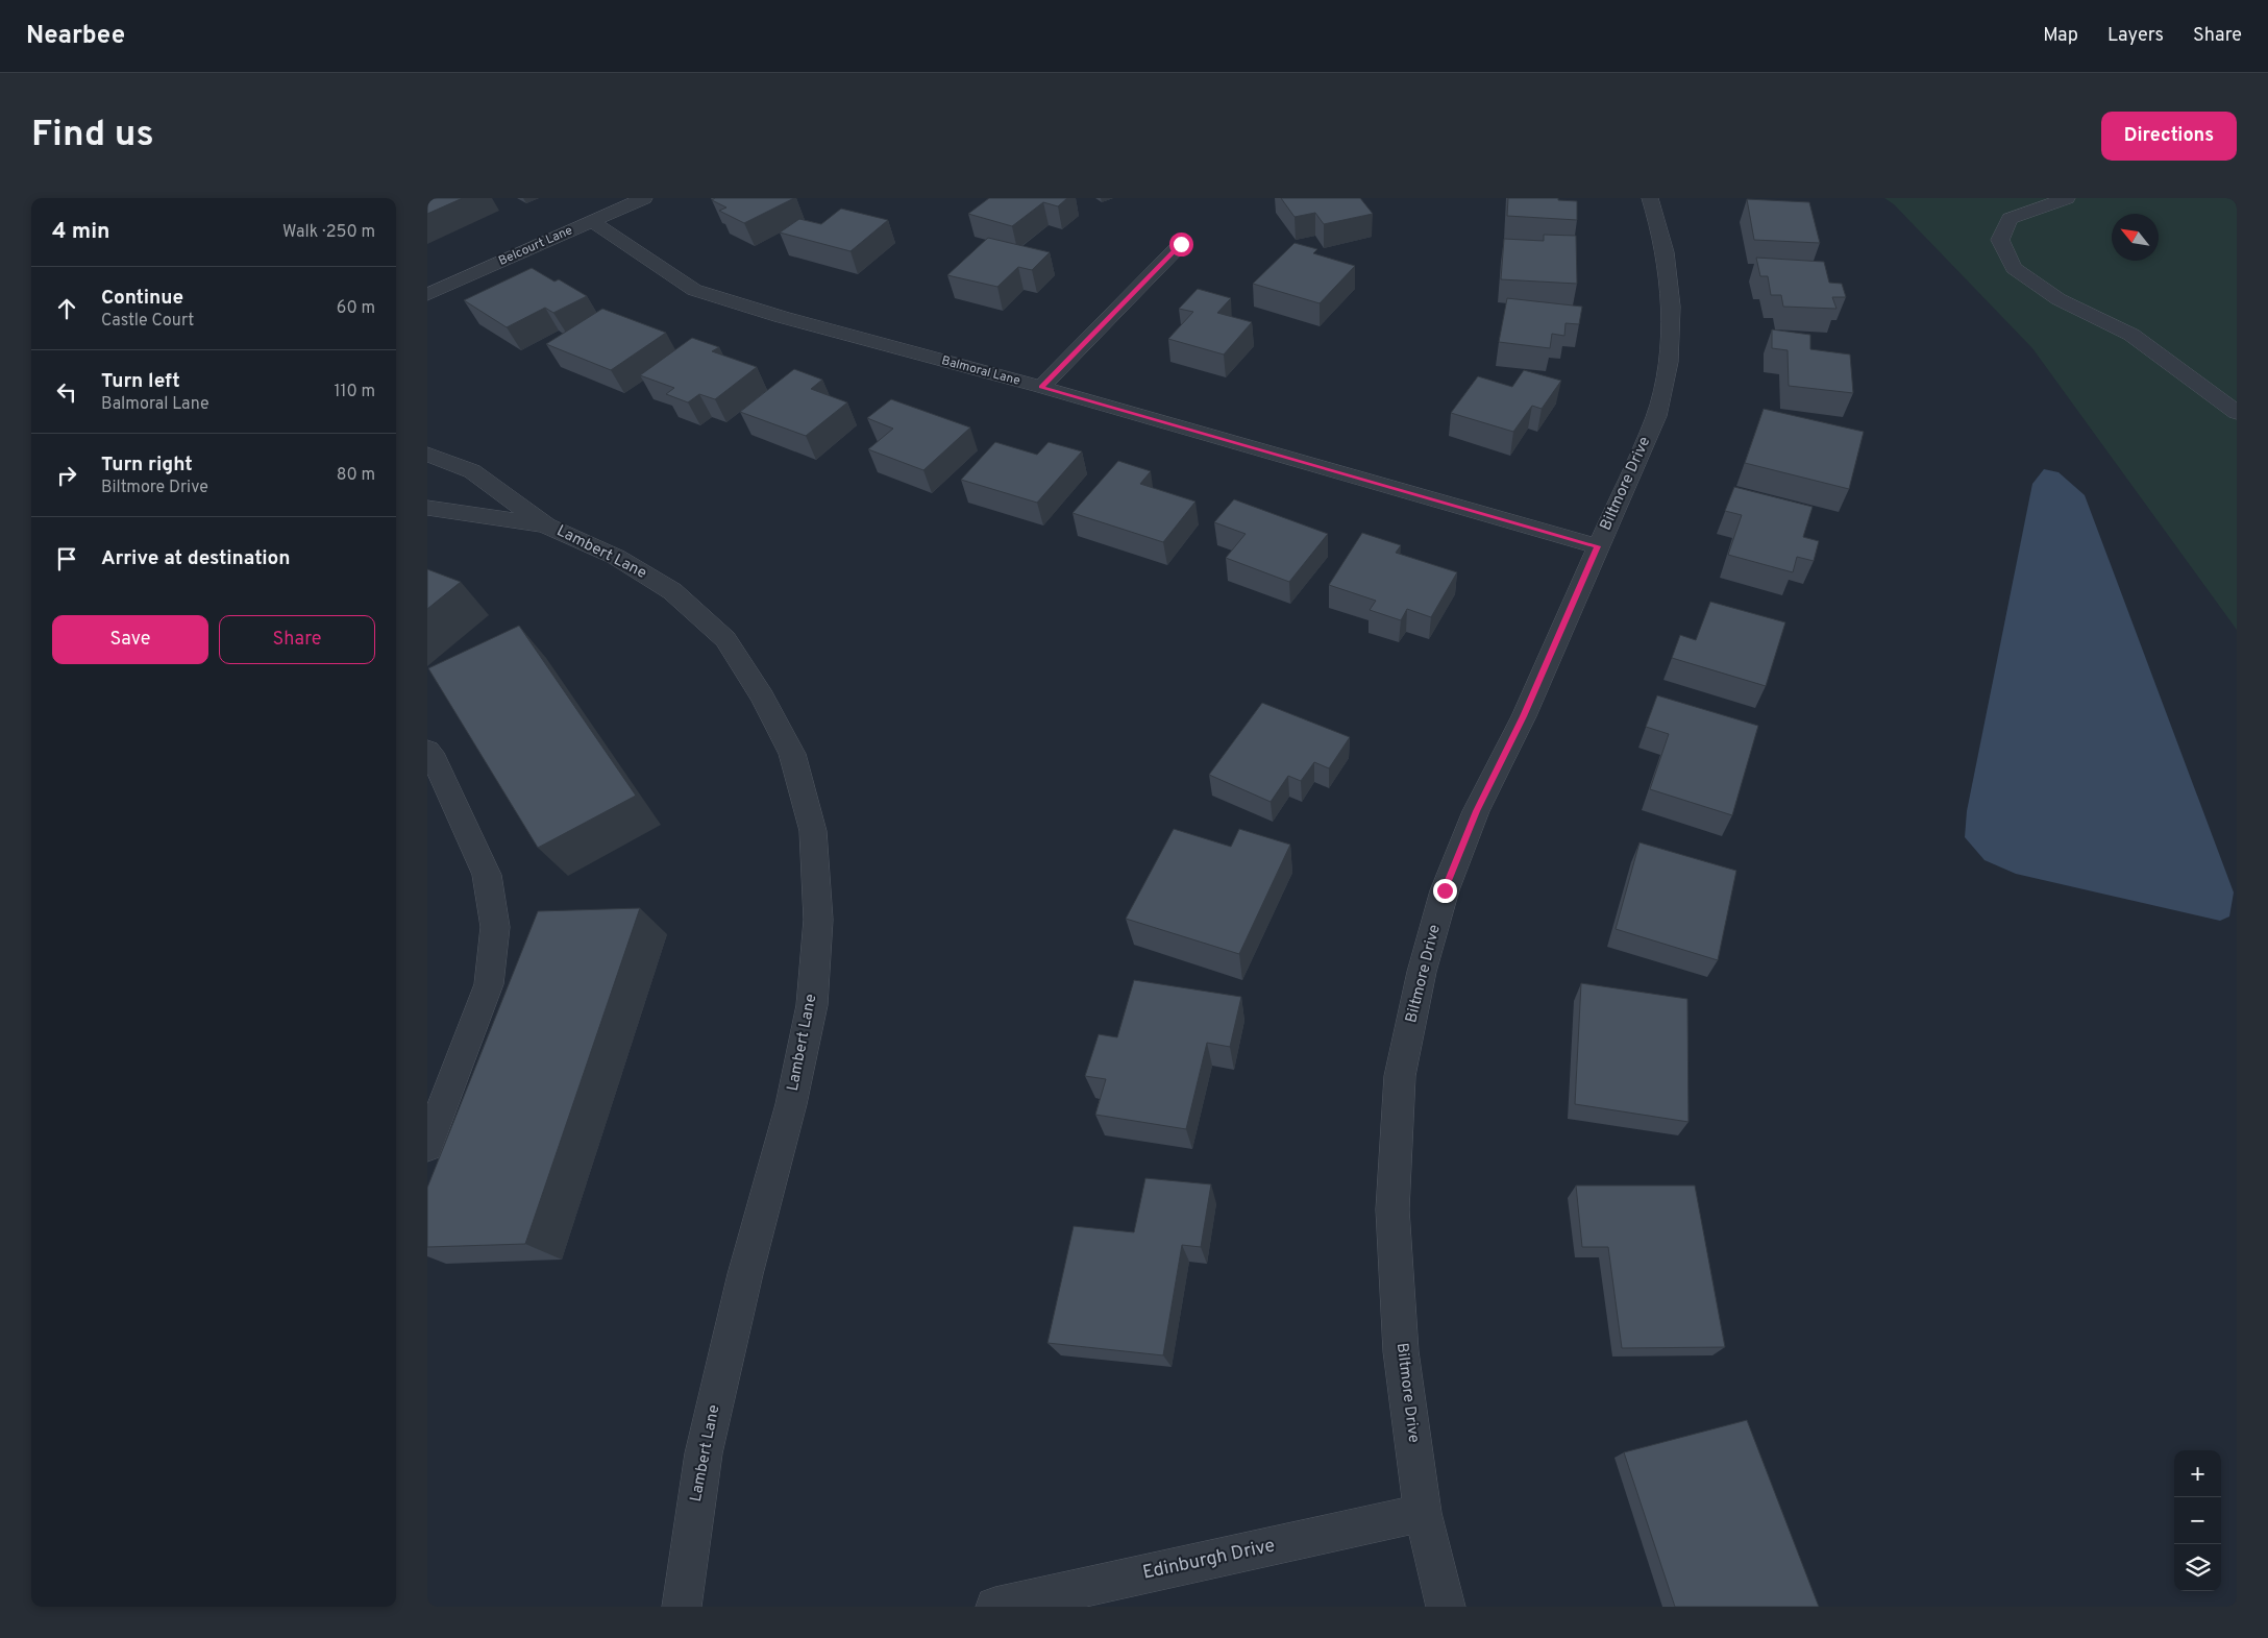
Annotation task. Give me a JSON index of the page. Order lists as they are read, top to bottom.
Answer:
{
  "streets": {
    "street": [
      "Belcourt Lane",
      "Balmoral Lane",
      "Biltmore Drive",
      "Lambert Lane",
      "Edinburgh Drive"
    ]
  },
  "crossings": [
    ["Belcourt Lane", "Balmoral Lane"],
    ["Balmoral Lane", "Biltmore Drive"],
    ["Biltmore Drive", "Edinburgh Drive"]
  ],
  "north": "top left",
  "page": {
    "header": "Nearbee",
    "nav": ["Map", "Layers", "Share"],
    "buttons": [
      "Directions",
      ["Save", "Share"]
    ],
    "title": "Find us",
    "heading": ["4 min", "Walk · 250 m"],
    "list": [
      ["Continue", "Castle Court", "60 m"],
      ["Turn left", "Balmoral Lane", "110 m"],
      ["Turn right", "Biltmore Drive", "80 m"],
      "Arrive at destination"
    ],
    "map_buttons": ["+", "−"]
  }
}
